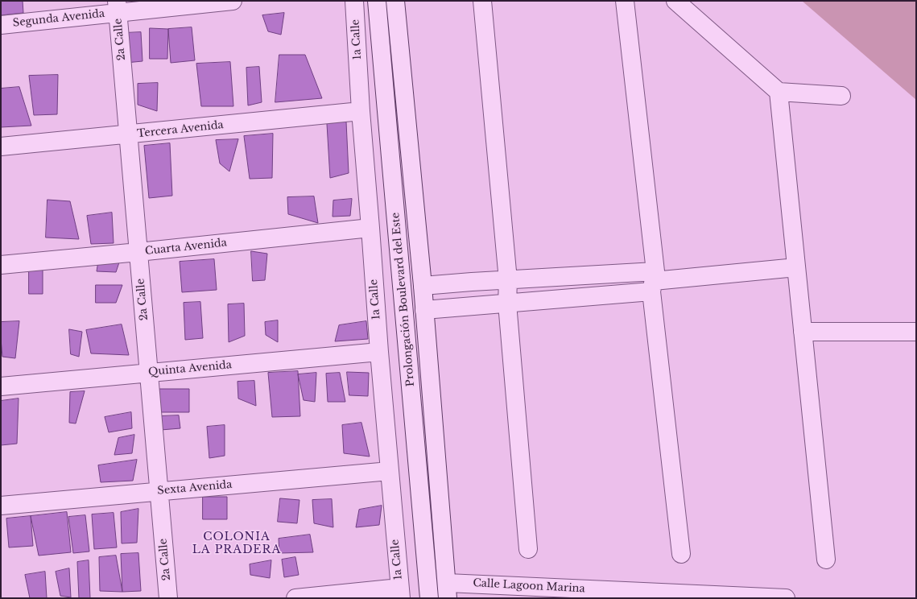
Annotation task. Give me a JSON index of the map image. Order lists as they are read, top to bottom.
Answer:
{
  "streets": {
    "street": [
      "Segunda Avenida",
      "2a Calle",
      "1a Calle",
      "Tercera Avenida",
      "Cuarta Avenida",
      "Prolongación Boulevard del Este",
      "Quinta Avenida",
      "Sexta Avenida",
      "Calle Lagoon Marina"
    ]
  },
  "crossings": [
    ["Segunda Avenida", "2a Calle"],
    ["2a Calle", "Tercera Avenida"],
    ["2a Calle", "Cuarta Avenida"],
    ["2a Calle", "Quinta Avenida"],
    ["2a Calle", "Sexta Avenida"],
    ["1a Calle", "Tercera Avenida"],
    ["1a Calle", "Cuarta Avenida"],
    ["1a Calle", "Quinta Avenida"],
    ["1a Calle", "Sexta Avenida"]
  ],
  "districts": ["COLONIA LA PRADERA"]
}
